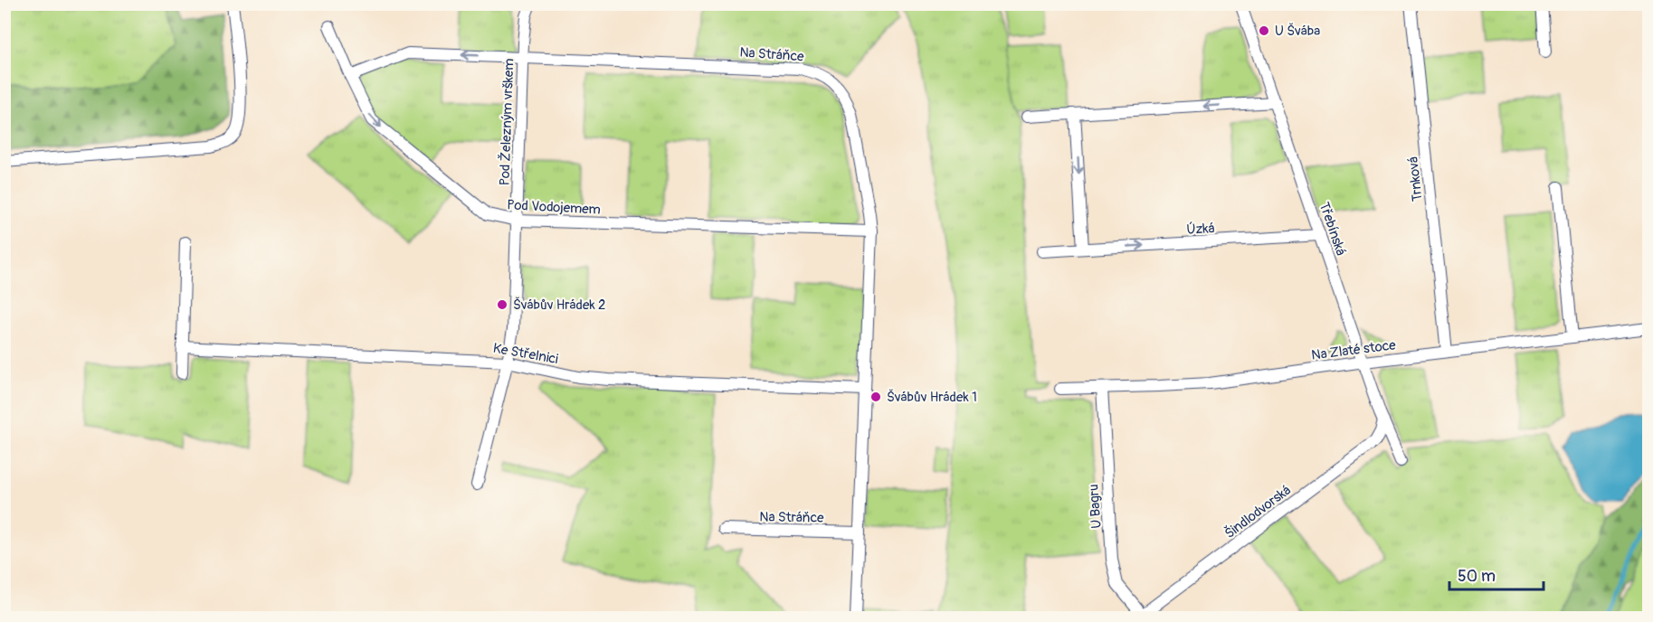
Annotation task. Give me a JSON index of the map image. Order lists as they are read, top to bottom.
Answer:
{
  "streets": {
    "street": [
      "Na Stráňce",
      "Pod Železným vrškem",
      "Trnková",
      "Pod Vodojemem",
      "Úzká",
      "Třebínská",
      "Na Zlaté stoce",
      "Ke Střelnici",
      "U Bagru",
      "Šindlodvorská"
    ]
  },
  "crossings": [
    ["Na Stráňce", "Pod Železným vrškem"],
    ["Na Stráňce", "Pod Vodojemem"],
    ["Na Stráňce", "Ke Střelnici"],
    ["Pod Železným vrškem", "Pod Vodojemem"],
    ["Pod Železným vrškem", "Ke Střelnici"],
    ["Trnková", "Na Zlaté stoce"],
    ["Úzká", "Třebínská"],
    ["Třebínská", "Na Zlaté stoce"],
    ["Třebínská", "Šindlodvorská"],
    ["Na Zlaté stoce", "U Bagru"],
    ["U Bagru", "Šindlodvorská"]
  ],
  "one_way": ["Úzká"],
  "places": ["U Švába", "Švábův Hrádek 2", "Švábův Hrádek 1"],
  "scale_bar": "50 m"
}
